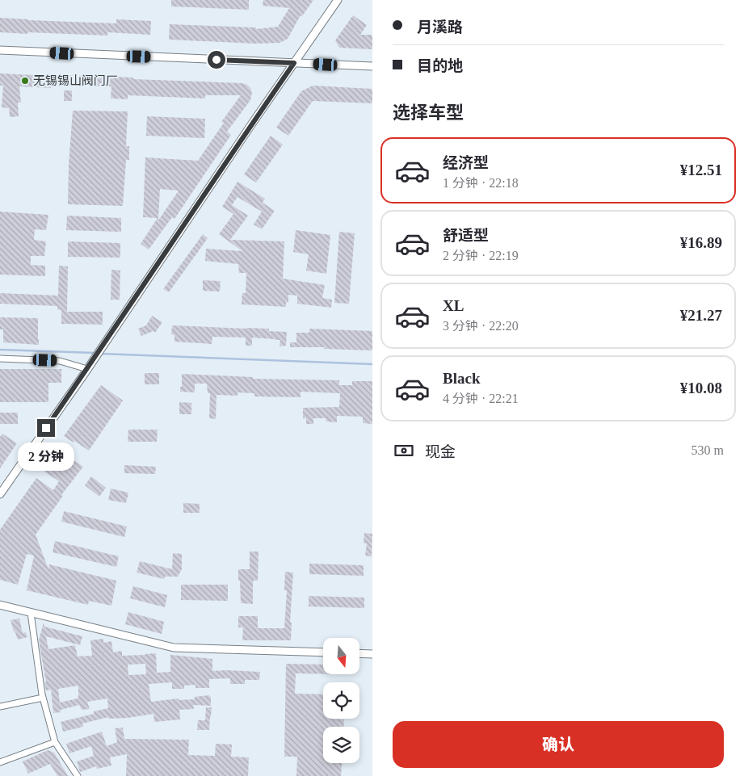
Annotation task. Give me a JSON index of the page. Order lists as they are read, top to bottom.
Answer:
{
  "places": ["无锡锡山阀门厂"],
  "north": "bottom",
  "page": {
    "banner": ["月溪路", "目的地"],
    "heading": "选择车型",
    "list": [
      {
        "name": "经济型",
        "note": "1 分钟 · 22:18",
        "value": "¥12.51"
      },
      {
        "name": "舒适型",
        "note": "2 分钟 · 22:19",
        "value": "¥16.89"
      },
      {
        "name": "XL",
        "note": "3 分钟 · 22:20",
        "value": "¥21.27"
      },
      {
        "name": "Black",
        "note": "4 分钟 · 22:21",
        "value": "¥10.08"
      }
    ],
    "pay": ["现金", "530 m"],
    "bubble": "2 分钟",
    "buttons": "确认"
  }
}
